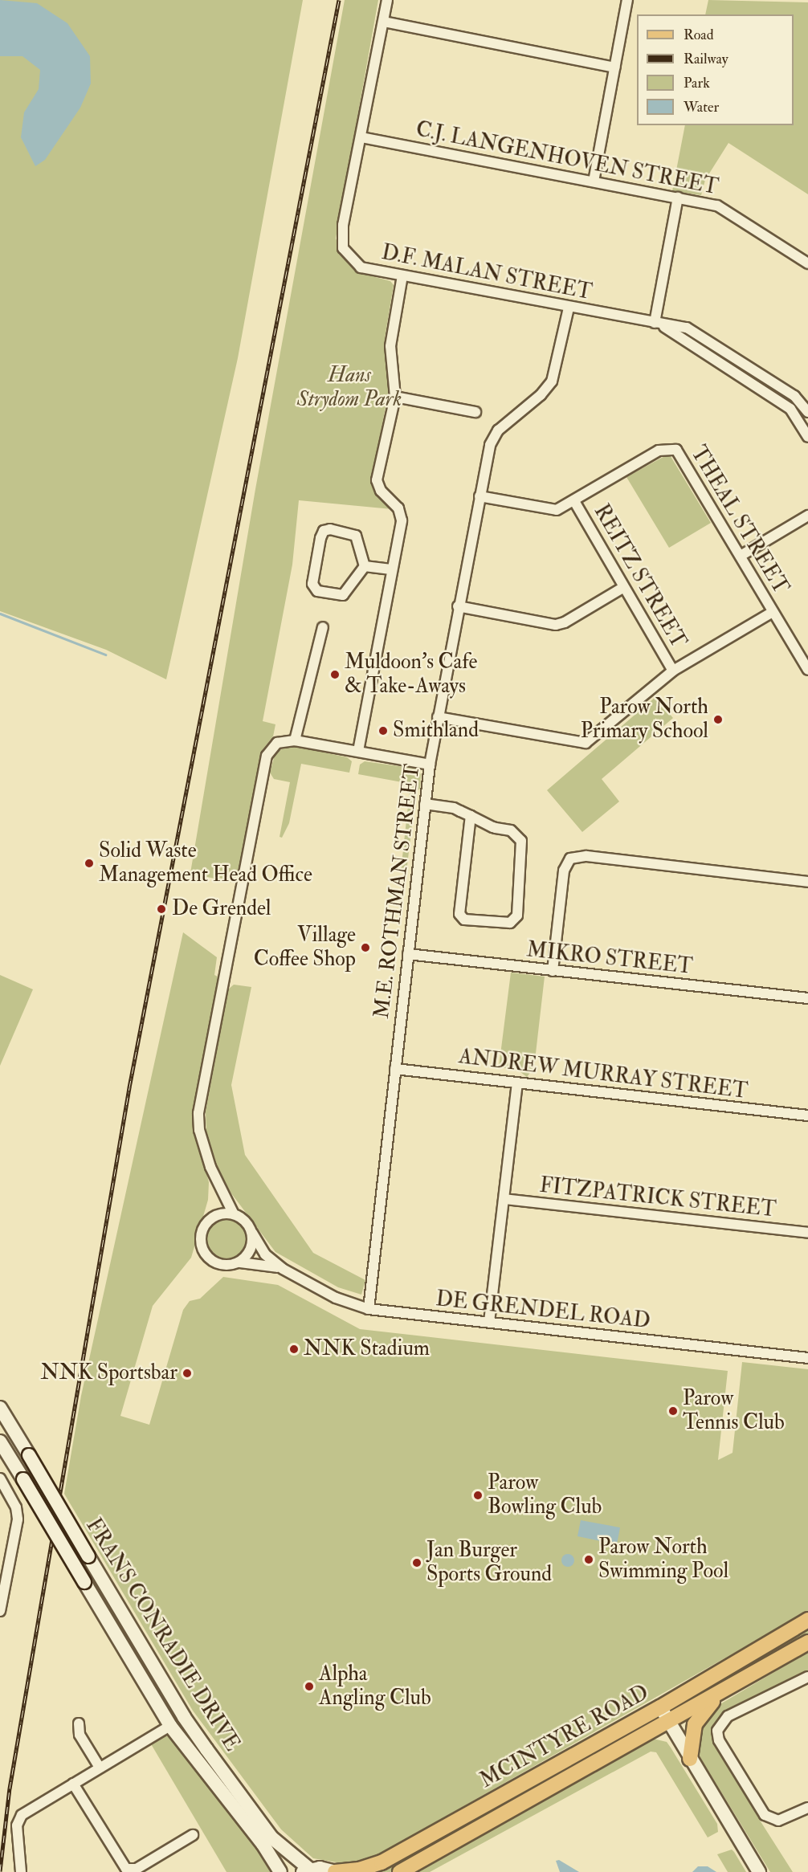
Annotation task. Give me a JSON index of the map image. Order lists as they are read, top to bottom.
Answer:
{
  "streets": {
    "main road": ["FRANS CONRADIE DRIVE", "MCINTYRE ROAD"],
    "street": [
      "C.J. LANGENHOVEN STREET",
      "D.F. MALAN STREET",
      "THEAL STREET",
      "REITZ STREET",
      "M.E. ROTHMAN STREET",
      "MIKRO STREET",
      "ANDREW MURRAY STREET",
      "FITZPATRICK STREET",
      "DE GRENDEL ROAD"
    ]
  },
  "crossings": [
    ["C.J. LANGENHOVEN STREET", "D.F. MALAN STREET"],
    ["D.F. MALAN STREET", "M.E. ROTHMAN STREET"],
    ["THEAL STREET", "REITZ STREET"],
    ["THEAL STREET", "M.E. ROTHMAN STREET"],
    ["M.E. ROTHMAN STREET", "MIKRO STREET"],
    ["M.E. ROTHMAN STREET", "ANDREW MURRAY STREET"],
    ["M.E. ROTHMAN STREET", "DE GRENDEL ROAD"]
  ],
  "parks": ["Hans Strydom Park"],
  "places": [
    "Muldoon's Cafe & Take-Aways",
    "Parow North Primary School",
    "Smithland",
    "Solid Waste Management Head Office",
    "De Grendel",
    "Village Coffee Shop",
    "NNK Stadium",
    "NNK Sportsbar",
    "Parow Tennis Club",
    "Parow Bowling Club",
    "Parow North Swimming Pool",
    "Jan Burger Sports Ground",
    "Alpha Angling Club"
  ],
  "legend": [
    "Road",
    "Railway",
    "Park",
    "Water"
  ]
}
